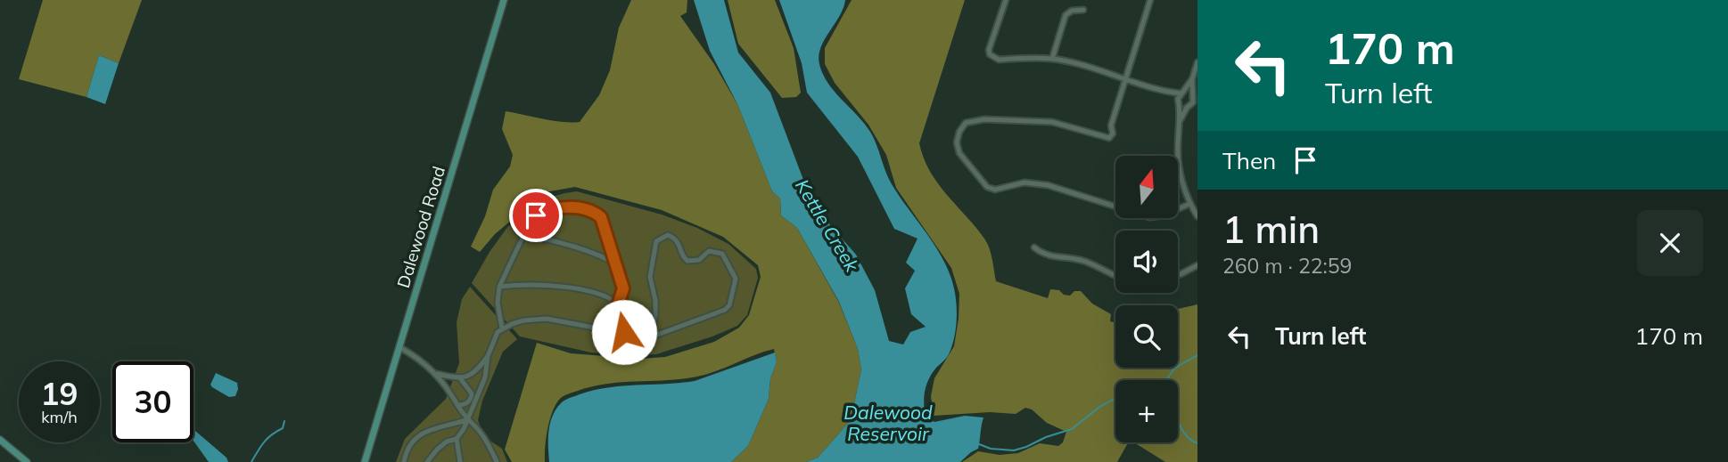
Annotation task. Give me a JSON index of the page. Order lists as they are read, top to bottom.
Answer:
{
  "streets": {
    "main road": ["Dalewood Road"]
  },
  "water": ["Kettle Creek", "Dalewood Reservoir"],
  "north": "top",
  "page": {
    "turn": ["170 m", "Turn left"],
    "then": "Then",
    "map_buttons": "+",
    "heading": ["1 min", "260 m · 22:59"],
    "list": [
      {
        "name": "Turn left",
        "value": "170 m"
      }
    ],
    "speed": "19 km/h",
    "limit": "30"
  }
}
